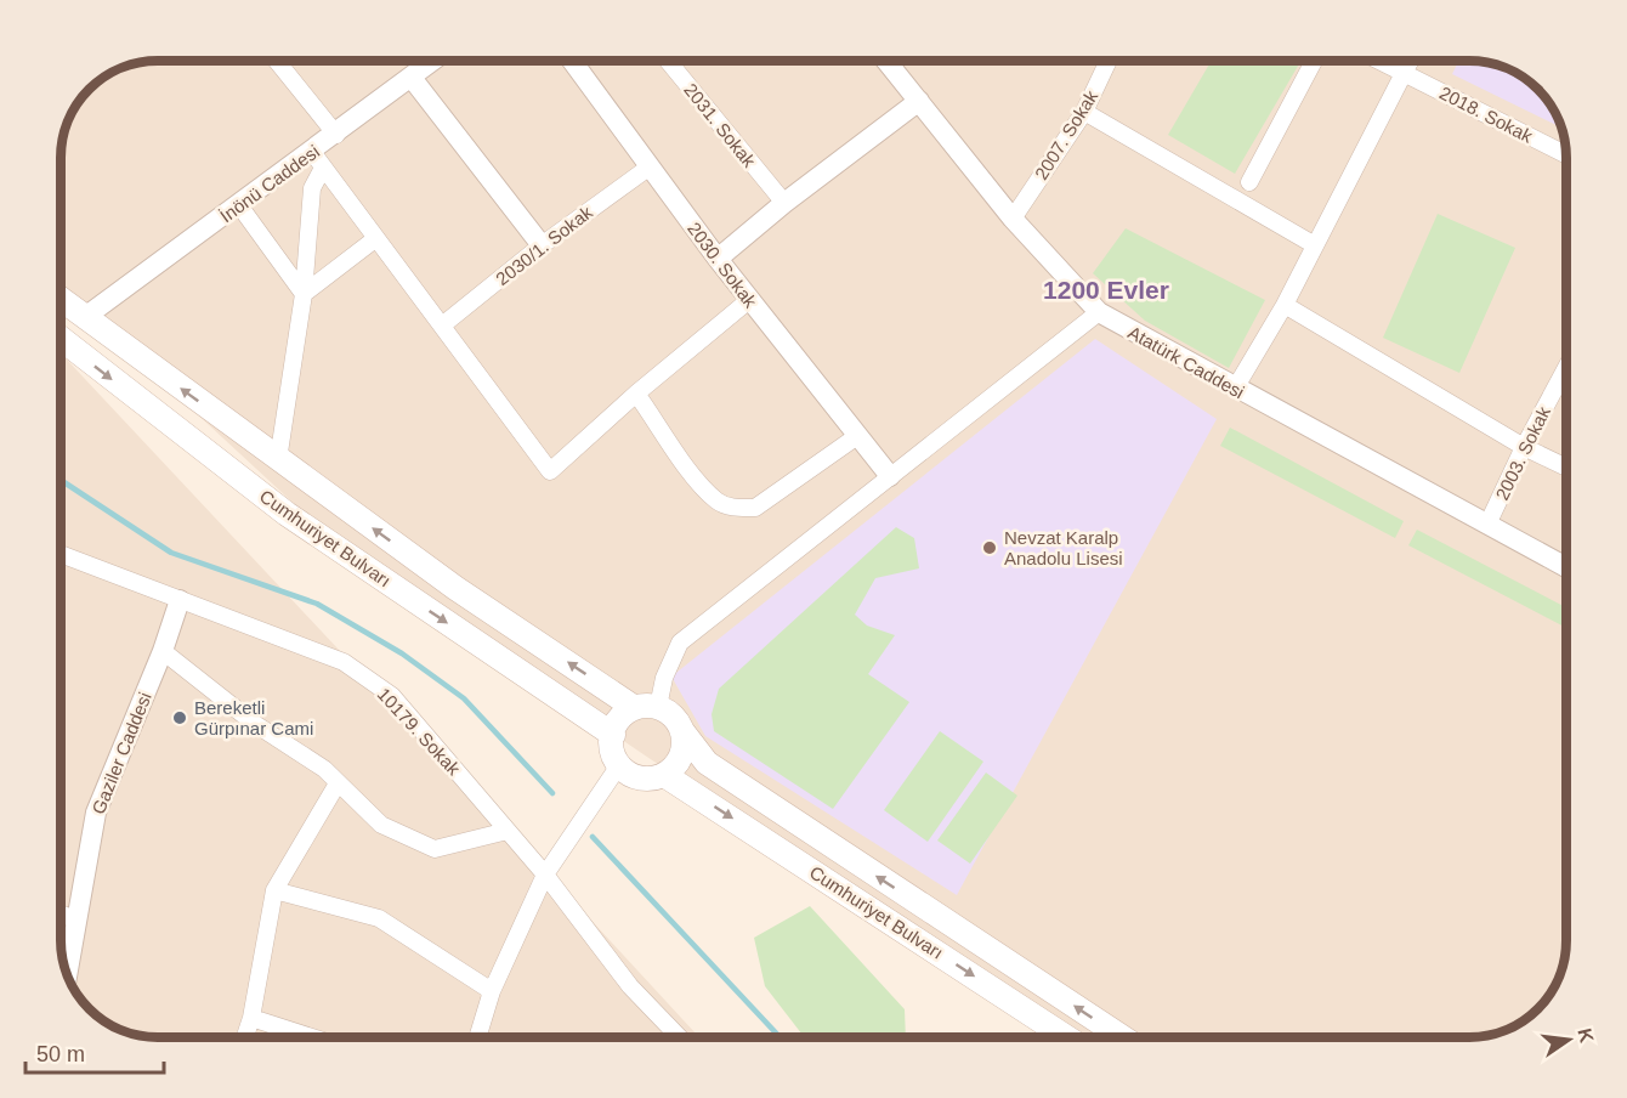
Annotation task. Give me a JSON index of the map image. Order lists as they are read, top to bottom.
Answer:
{
  "streets": {
    "main road": ["Cumhuriyet Bulvarı"],
    "street": [
      "2018. Sokak",
      "2031. Sokak",
      "2007. Sokak",
      "İnönü Caddesi",
      "2030/1. Sokak",
      "2030. Sokak",
      "Atatürk Caddesi",
      "2003. Sokak",
      "10179. Sokak",
      "Gaziler Caddesi"
    ]
  },
  "crossings": [
    ["2007. Sokak", "Atatürk Caddesi"],
    ["2030/1. Sokak", "2030. Sokak"],
    ["Atatürk Caddesi", "2003. Sokak"],
    ["10179. Sokak", "Gaziler Caddesi"]
  ],
  "districts": ["1200 Evler"],
  "places": ["Nevzat Karalp Anadolu Lisesi", "Bereketli Gürpınar Cami"],
  "scale_bar": "50 m",
  "north": "right"
}
